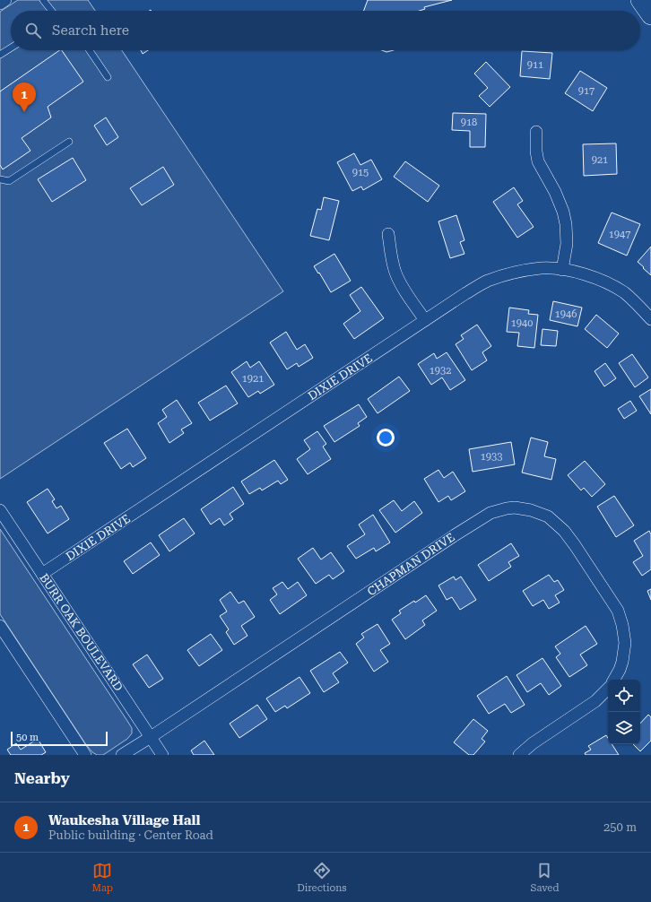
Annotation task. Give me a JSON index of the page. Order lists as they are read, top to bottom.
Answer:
{
  "streets": {
    "street": ["DIXIE DRIVE", "CHAPMAN DRIVE", "BURR OAK BOULEVARD"]
  },
  "crossings": [
    ["DIXIE DRIVE", "BURR OAK BOULEVARD"],
    ["CHAPMAN DRIVE", "BURR OAK BOULEVARD"]
  ],
  "house_numbers": [
    "911",
    "917",
    "918",
    "921",
    "915",
    "1947",
    "1946",
    "1940",
    "1932",
    "1921",
    "1933"
  ],
  "scale_bar": "50 m",
  "page": {
    "search": "Search here",
    "pins": "1",
    "scale": "50 m",
    "heading": "Nearby",
    "list": [
      {
        "mark": "1",
        "name": "Waukesha Village Hall",
        "note": "Public building · Center Road",
        "value": "250 m"
      }
    ],
    "nav": ["Map", "Directions", "Saved"]
  }
}
